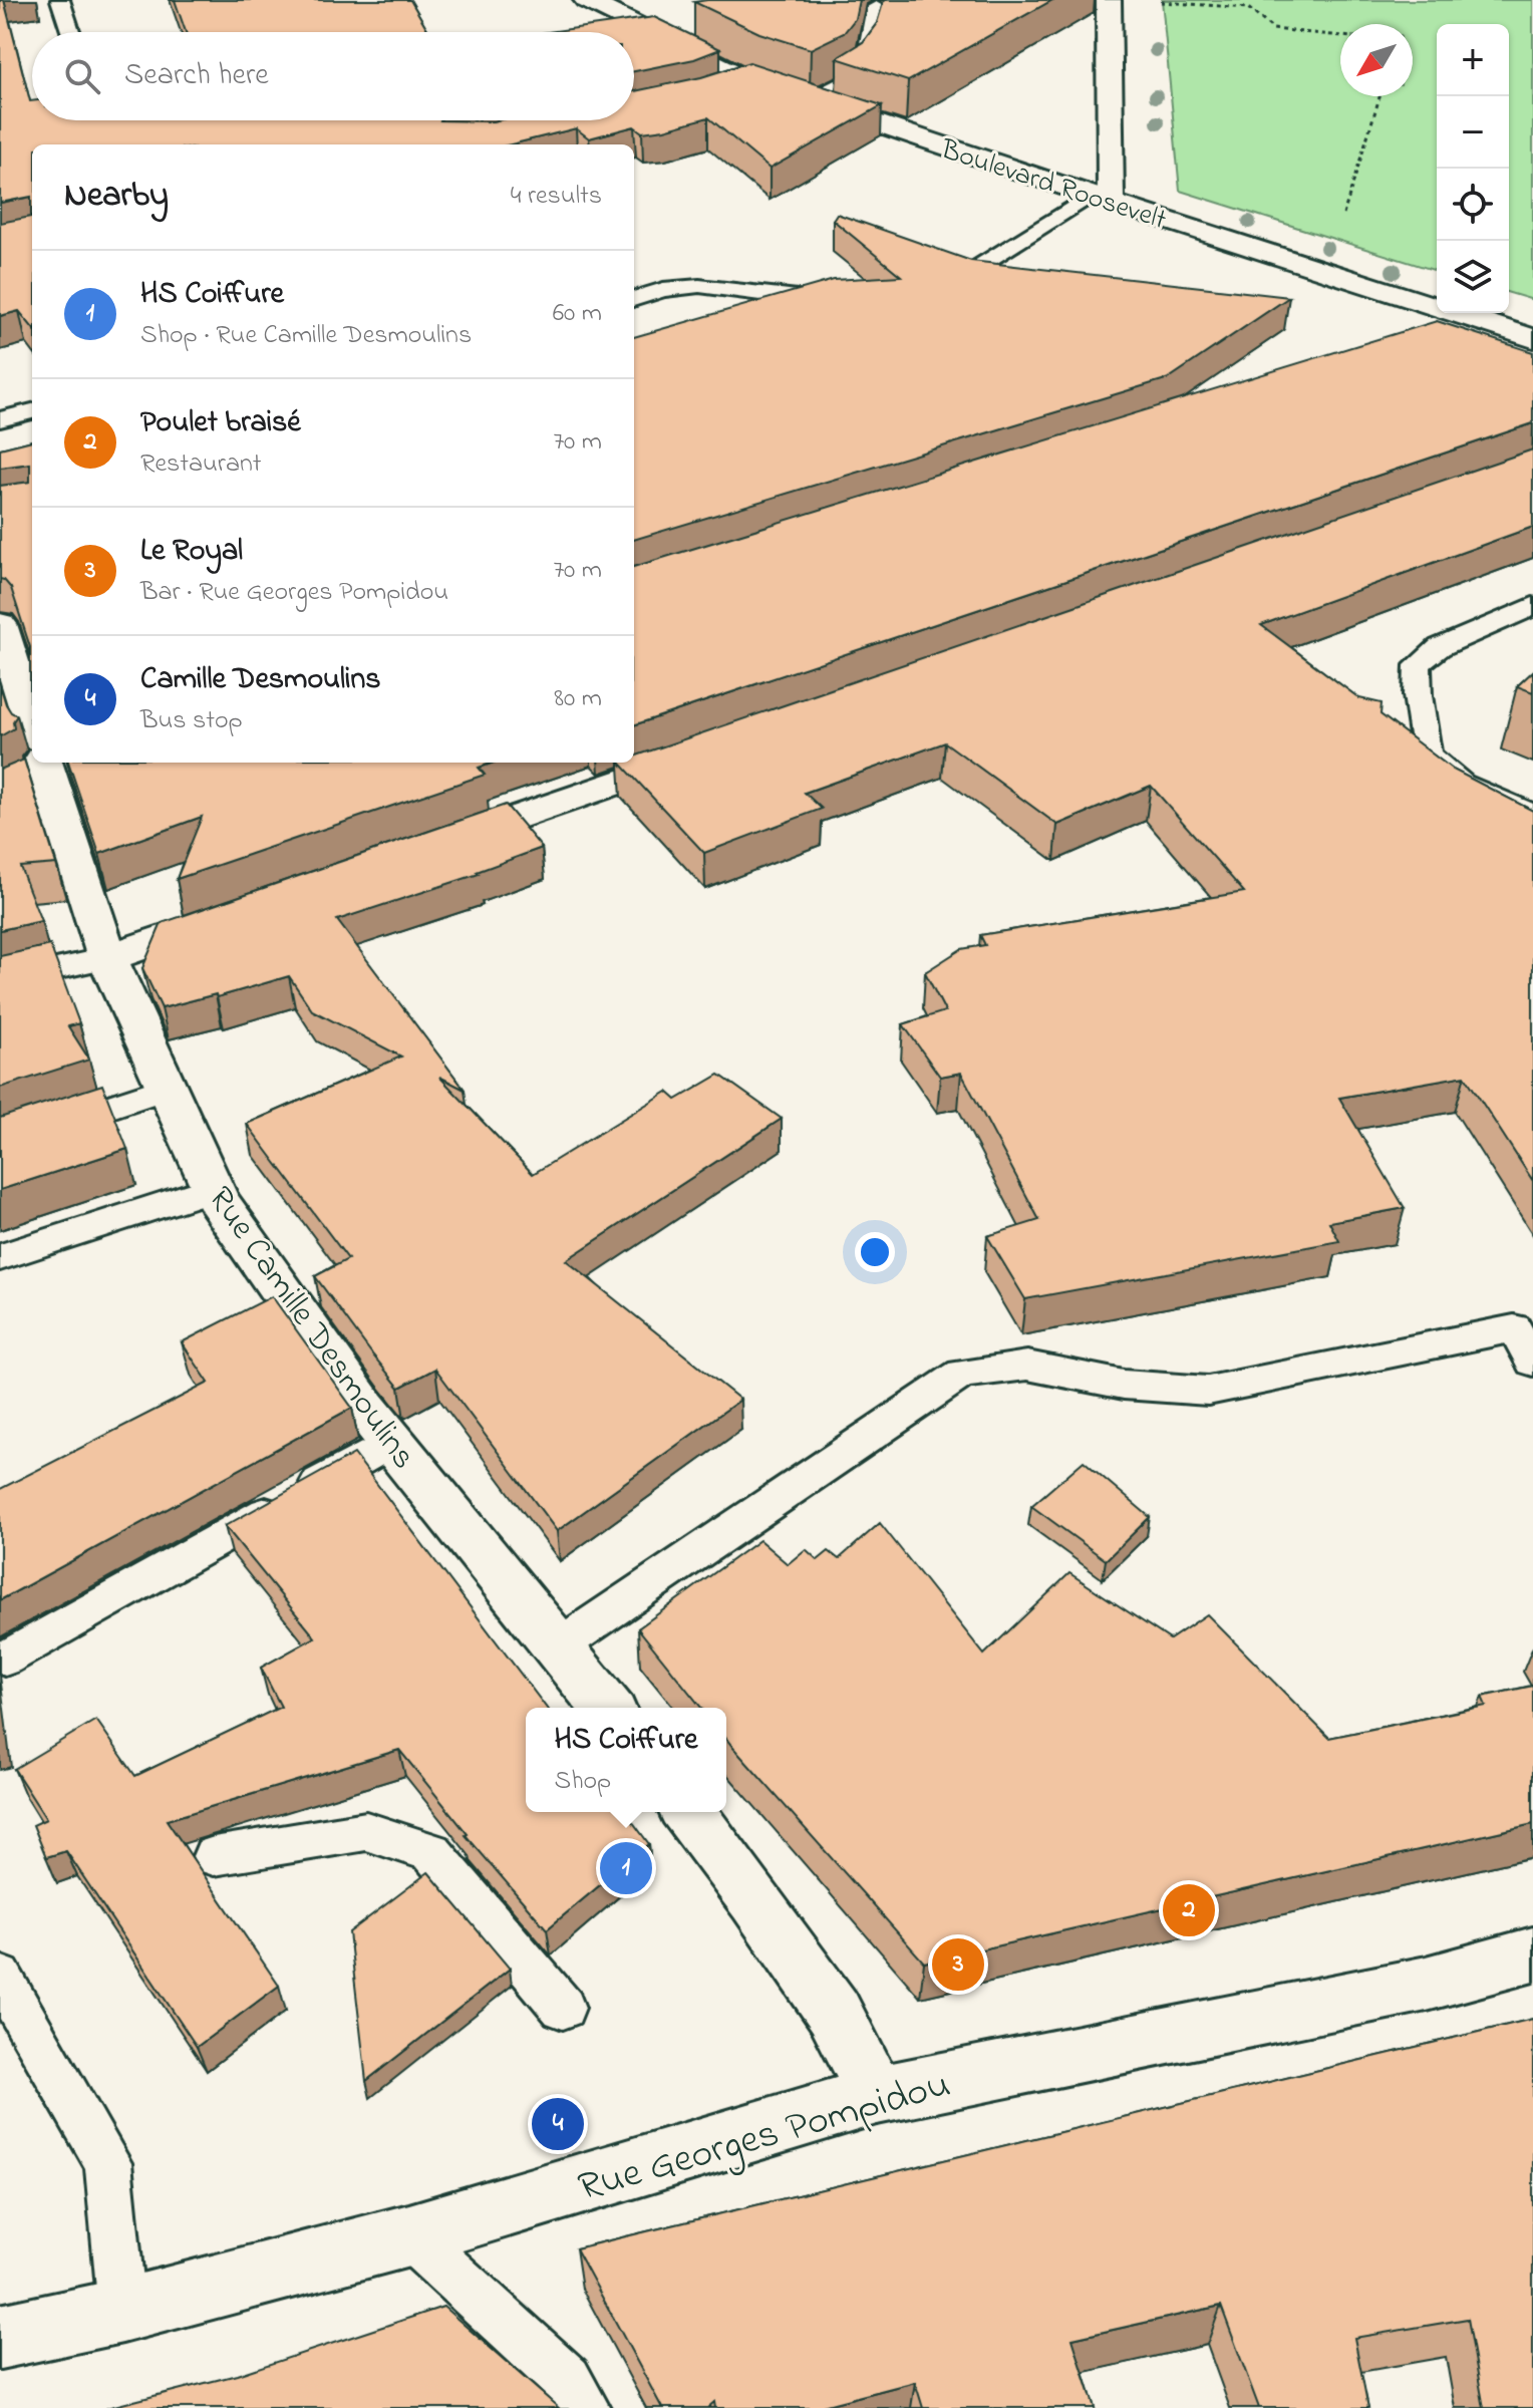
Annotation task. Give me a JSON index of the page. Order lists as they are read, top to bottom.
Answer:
{
  "streets": {
    "street": ["Boulevard Roosevelt", "Rue Camille Desmoulins", "Rue Georges Pompidou"]
  },
  "north": "bottom left",
  "page": {
    "map_buttons": ["+", "−"],
    "search": "Search here",
    "heading": ["Nearby", "4 results"],
    "list": [
      {
        "mark": "1",
        "name": "HS Coiffure",
        "note": "Shop · Rue Camille Desmoulins",
        "value": "60 m"
      },
      {
        "mark": "2",
        "name": "Poulet braisé",
        "note": "Restaurant",
        "value": "70 m"
      },
      {
        "mark": "3",
        "name": "Le Royal",
        "note": "Bar · Rue Georges Pompidou",
        "value": "70 m"
      },
      {
        "mark": "4",
        "name": "Camille Desmoulins",
        "note": "Bus stop",
        "value": "80 m"
      }
    ],
    "popup": ["HS Coiffure", "Shop"],
    "pins": [
      "1",
      "2",
      "3",
      "4"
    ]
  }
}
